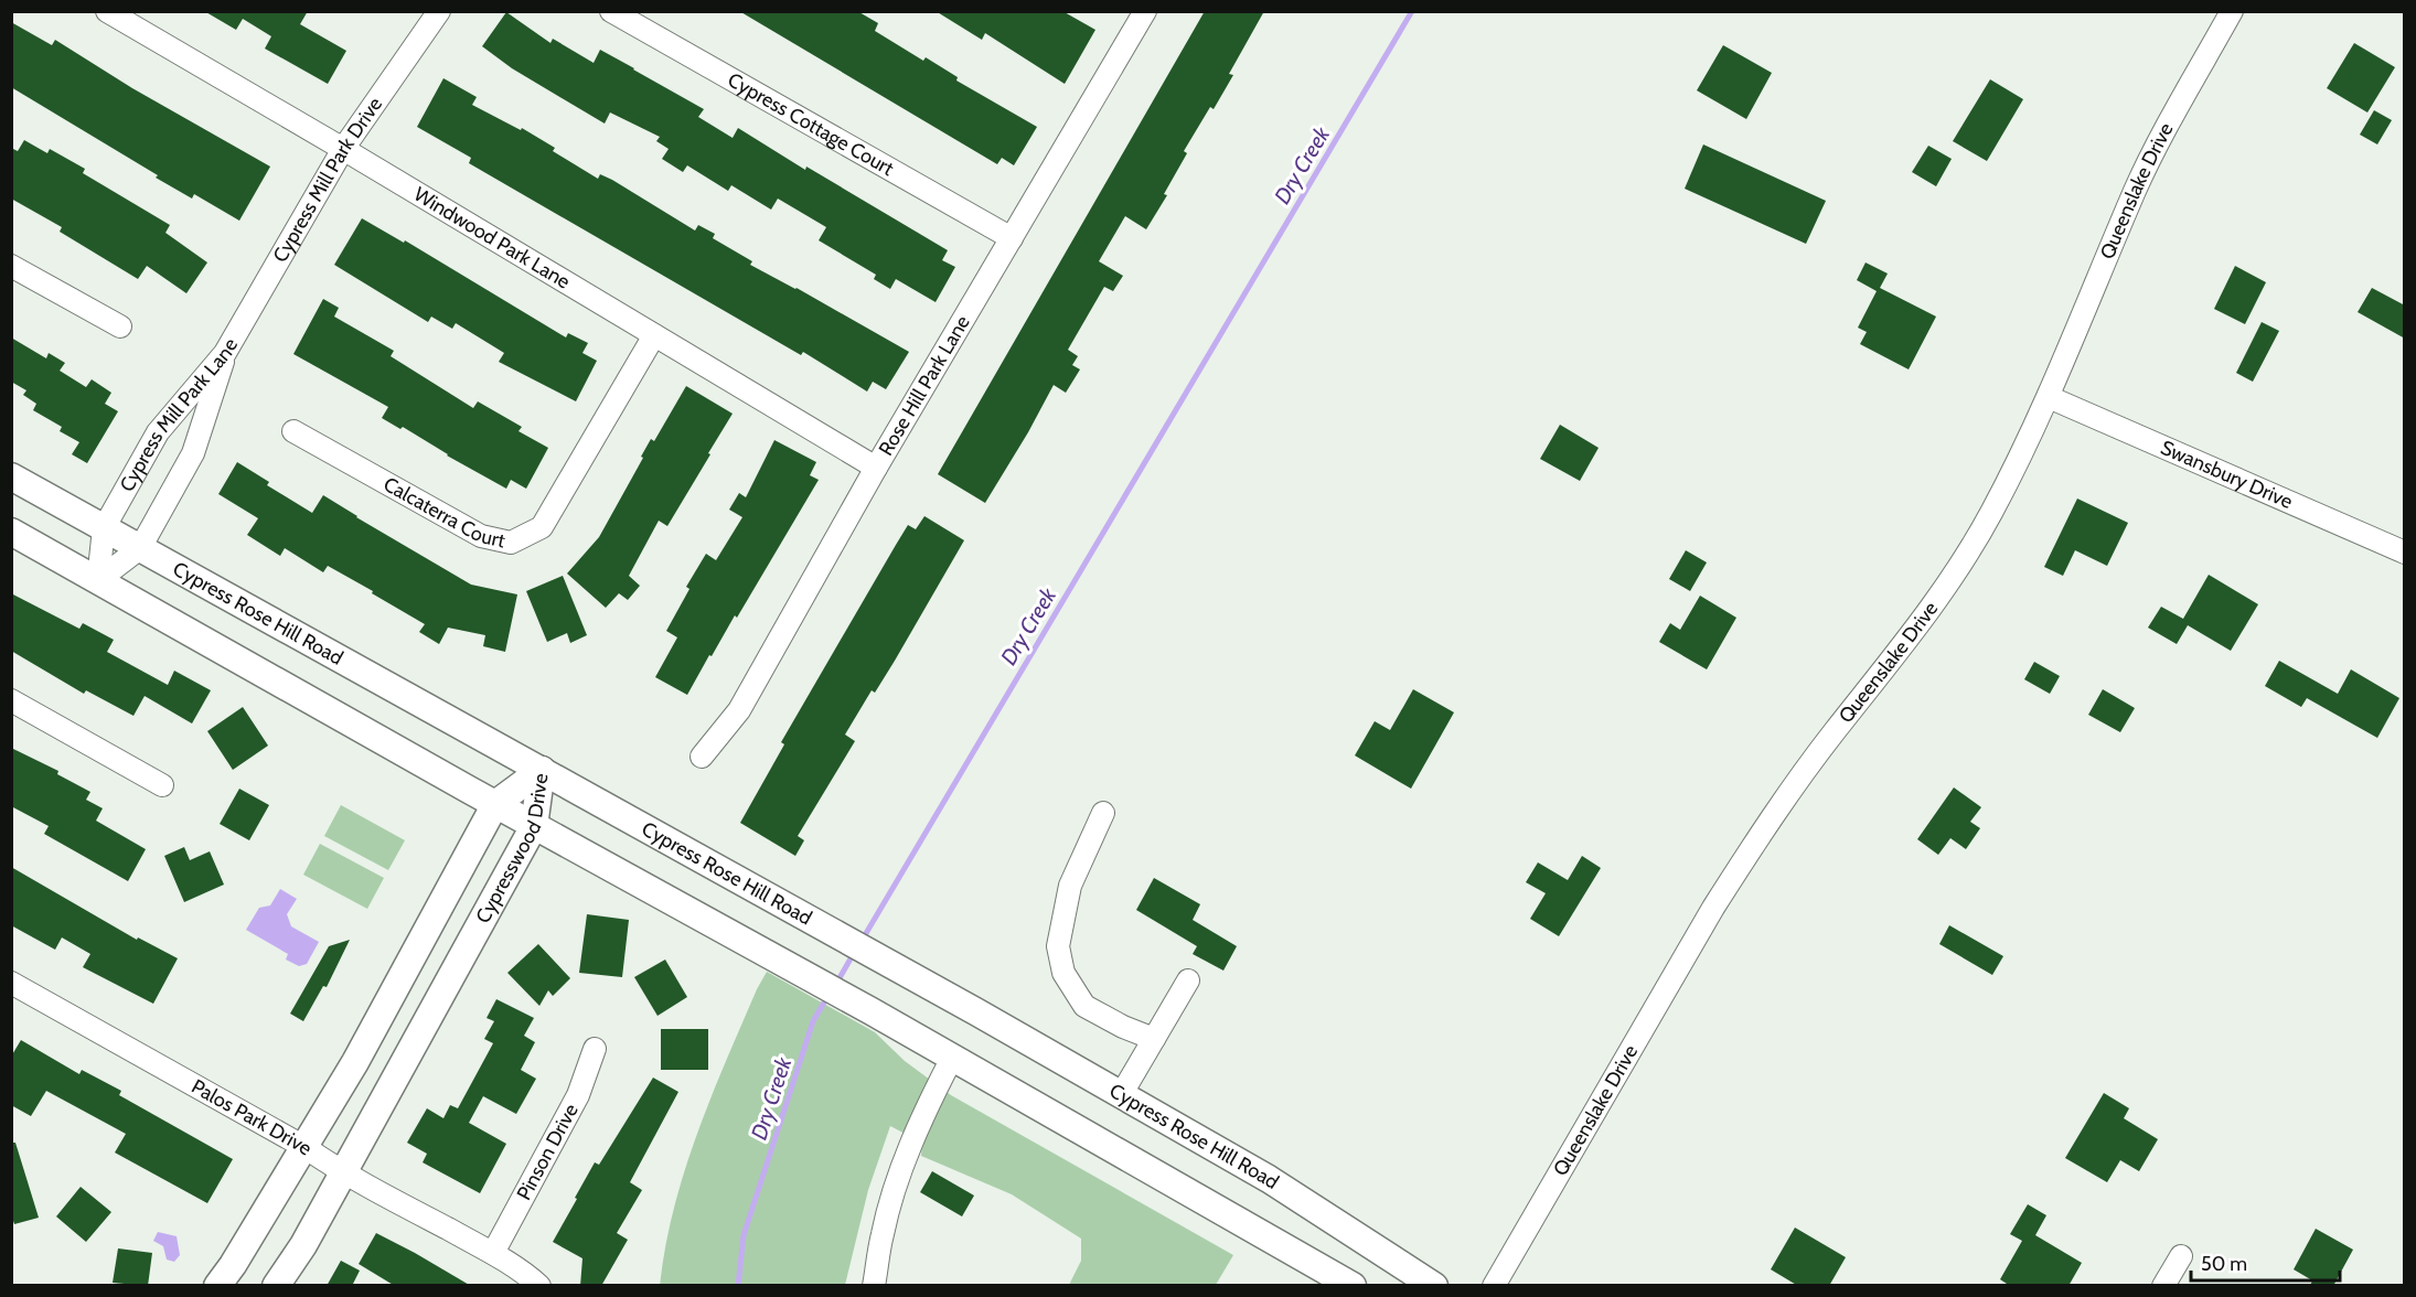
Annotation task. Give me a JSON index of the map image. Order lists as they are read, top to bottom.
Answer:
{
  "streets": {
    "main road": ["Cypress Rose Hill Road", "Cypresswood Drive"],
    "street": [
      "Cypress Cottage Court",
      "Cypress Mill Park Drive",
      "Queenslake Drive",
      "Windwood Park Lane",
      "Rose Hill Park Lane",
      "Cypress Mill Park Lane",
      "Swansbury Drive",
      "Calcaterra Court",
      "Palos Park Drive",
      "Pinson Drive"
    ]
  },
  "crossings": [
    ["Cypress Cottage Court", "Rose Hill Park Lane"],
    ["Cypress Mill Park Drive", "Windwood Park Lane"],
    ["Cypress Mill Park Drive", "Cypress Mill Park Lane"],
    ["Queenslake Drive", "Swansbury Drive"],
    ["Windwood Park Lane", "Rose Hill Park Lane"],
    ["Windwood Park Lane", "Calcaterra Court"],
    ["Cypress Mill Park Lane", "Cypress Rose Hill Road"],
    ["Cypress Rose Hill Road", "Cypresswood Drive"],
    ["Cypresswood Drive", "Palos Park Drive"],
    ["Palos Park Drive", "Pinson Drive"]
  ],
  "water": ["Dry Creek"],
  "scale_bar": "50 m"
}
